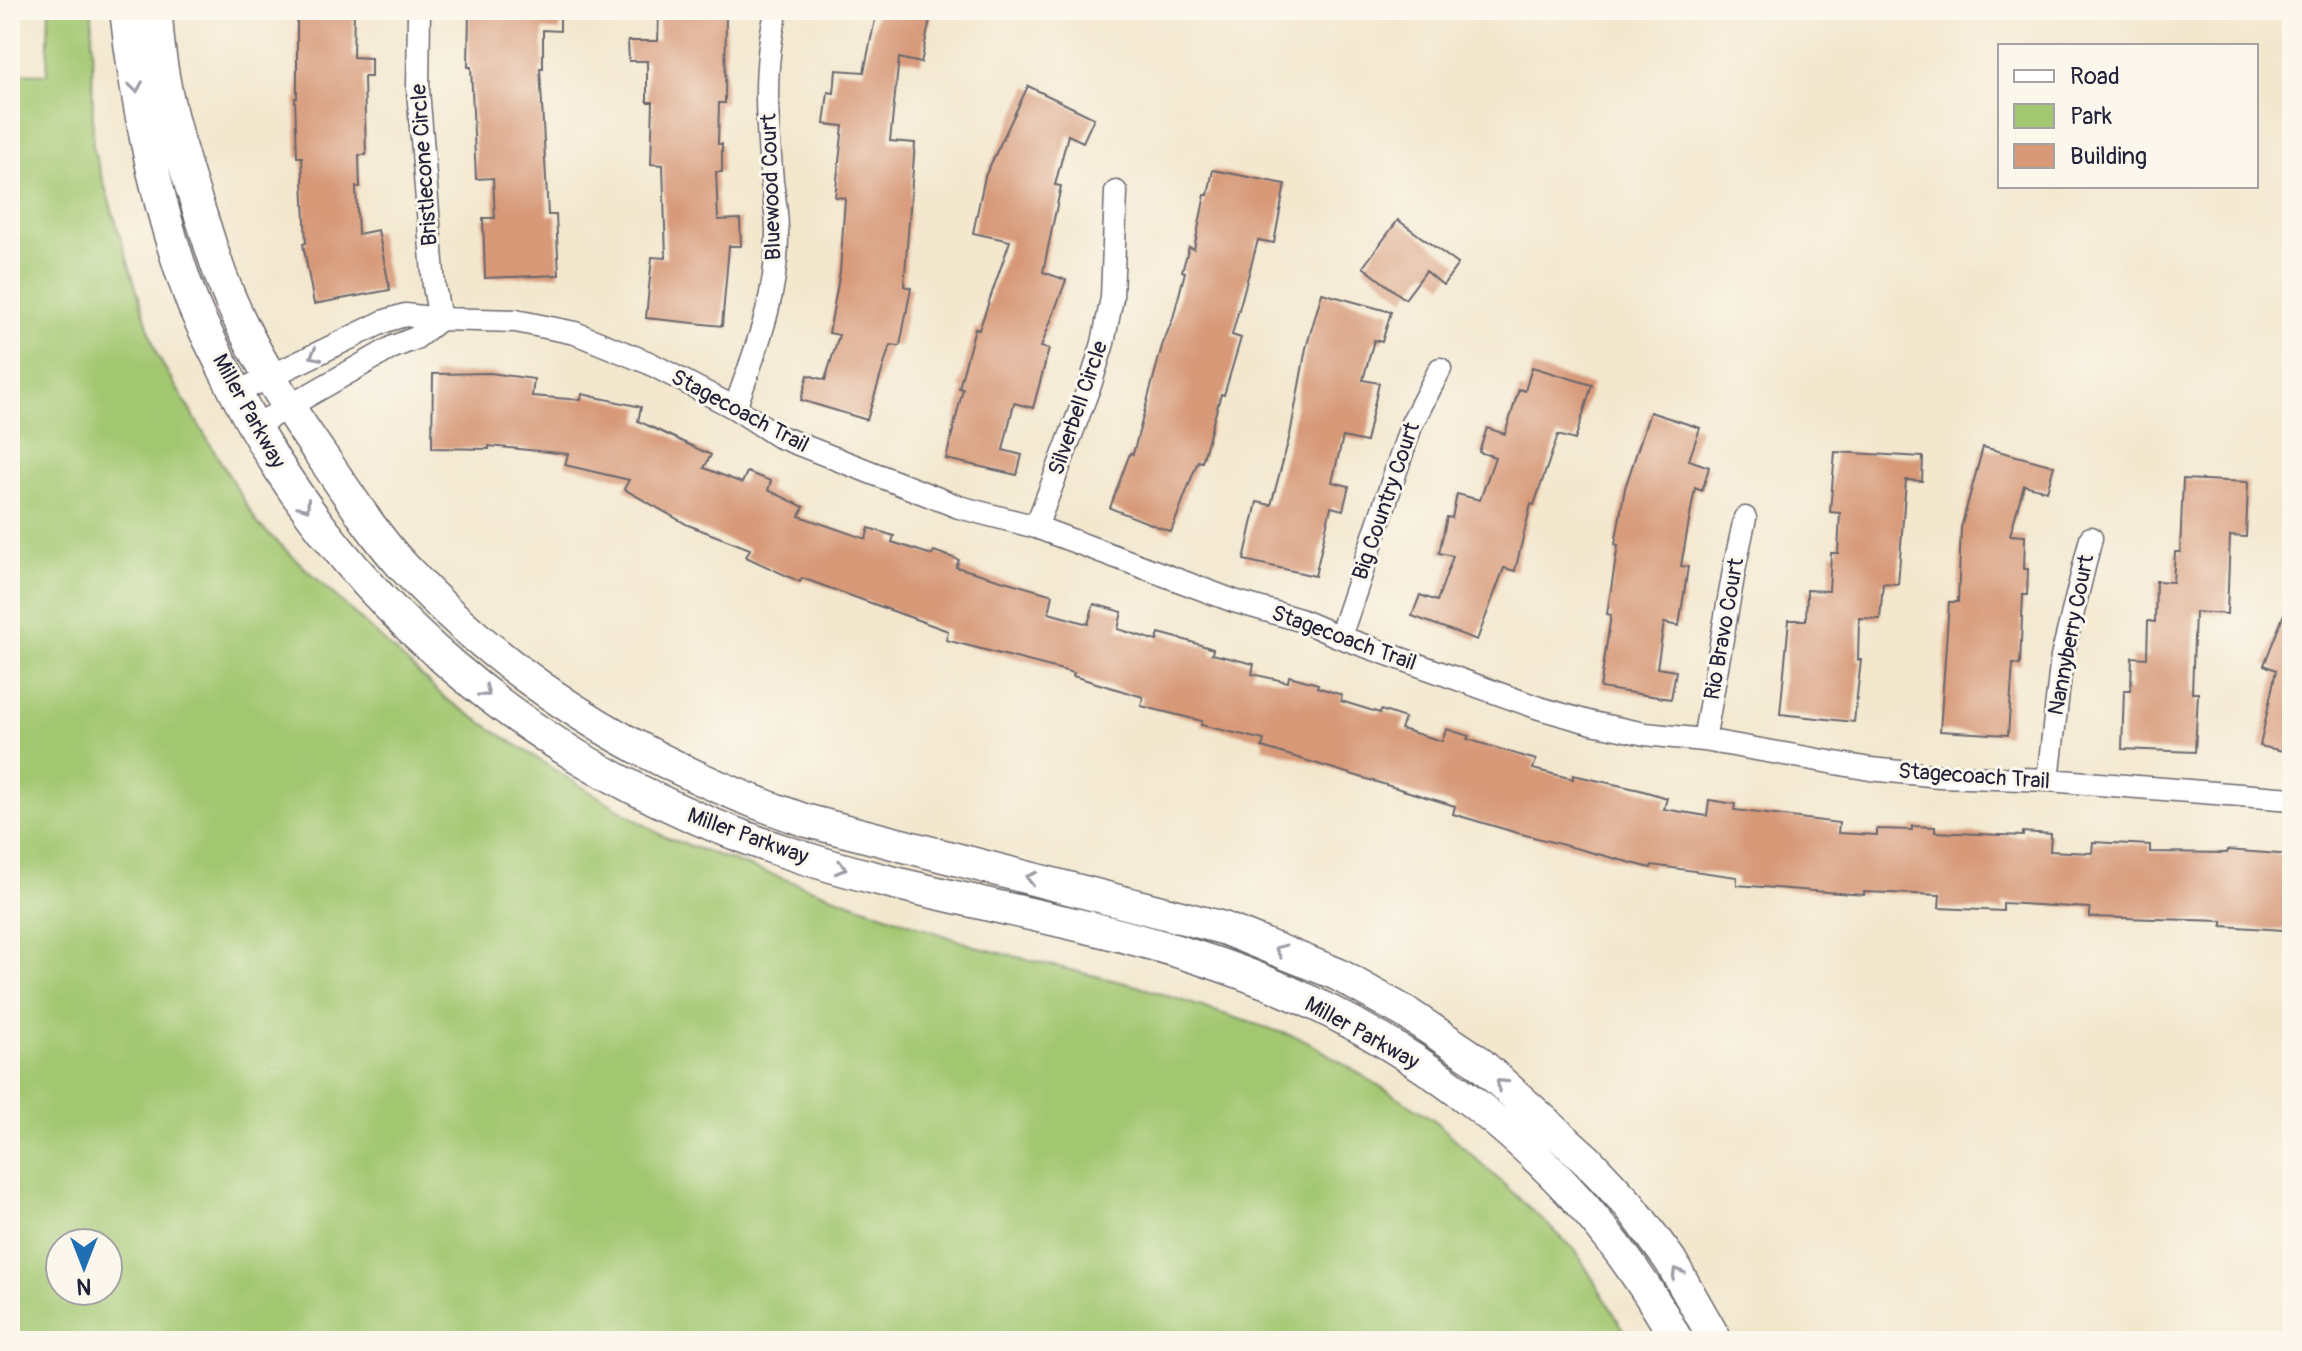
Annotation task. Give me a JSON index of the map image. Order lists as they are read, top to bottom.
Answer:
{
  "streets": {
    "street": [
      "Bristlecone Circle",
      "Bluewood Court",
      "Silverbell Circle",
      "Miller Parkway",
      "Stagecoach Trail",
      "Big Country Court",
      "Rio Bravo Court",
      "Nannyberry Court"
    ]
  },
  "crossings": [
    ["Bristlecone Circle", "Stagecoach Trail"],
    ["Bluewood Court", "Stagecoach Trail"],
    ["Silverbell Circle", "Stagecoach Trail"],
    ["Miller Parkway", "Stagecoach Trail"],
    ["Stagecoach Trail", "Big Country Court"],
    ["Stagecoach Trail", "Rio Bravo Court"],
    ["Stagecoach Trail", "Nannyberry Court"]
  ],
  "legend": ["Road", "Park", "Building"],
  "north": "bottom"
}
